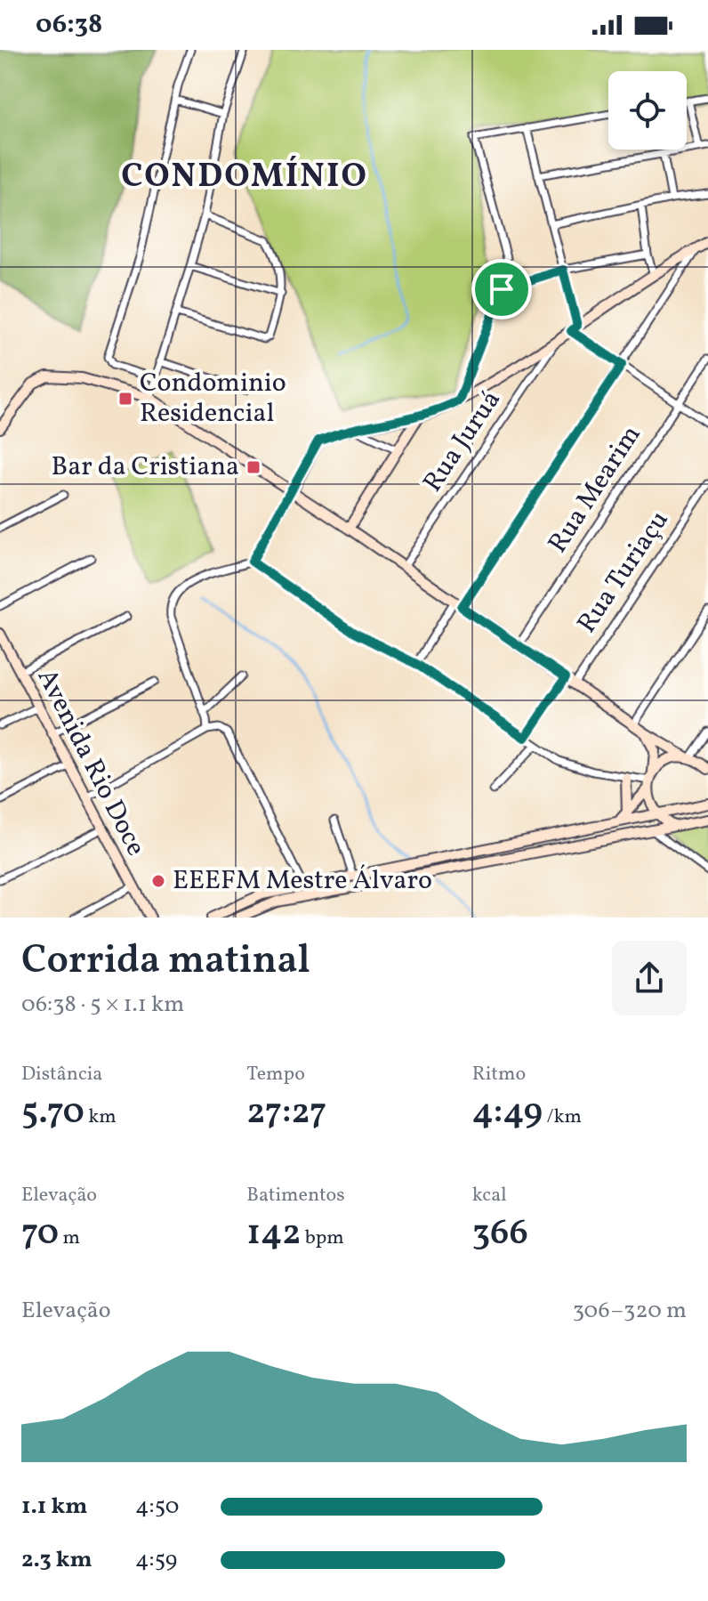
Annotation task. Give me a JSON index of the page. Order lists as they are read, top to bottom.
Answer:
{
  "streets": {
    "street": [
      "Rua Juruá",
      "Rua Mearim",
      "Rua Turiaçu",
      "Avenida Rio Doce"
    ]
  },
  "districts": ["CONDOMÍNIO"],
  "places": {
    "transit": ["Condominio Residencial", "Bar da Cristiana"],
    "other": ["EEEFM Mestre Álvaro"]
  },
  "page": {
    "status": "06:38",
    "heading": ["Corrida matinal", "06:38 · 5 × 1.1 km"],
    "stats": [
      ["Distância", "5.70 km"],
      ["Tempo", "27:27"],
      ["Ritmo", "4:49 /km"],
      ["Elevação", "70 m"],
      ["Batimentos", "142 bpm"],
      ["kcal", "366"]
    ],
    "chart": ["Elevação", "306–320 m"],
    "list": [
      {
        "name": "1.1 km",
        "note": "4:50"
      },
      {
        "name": "2.3 km",
        "note": "4:59"
      }
    ]
  }
}
